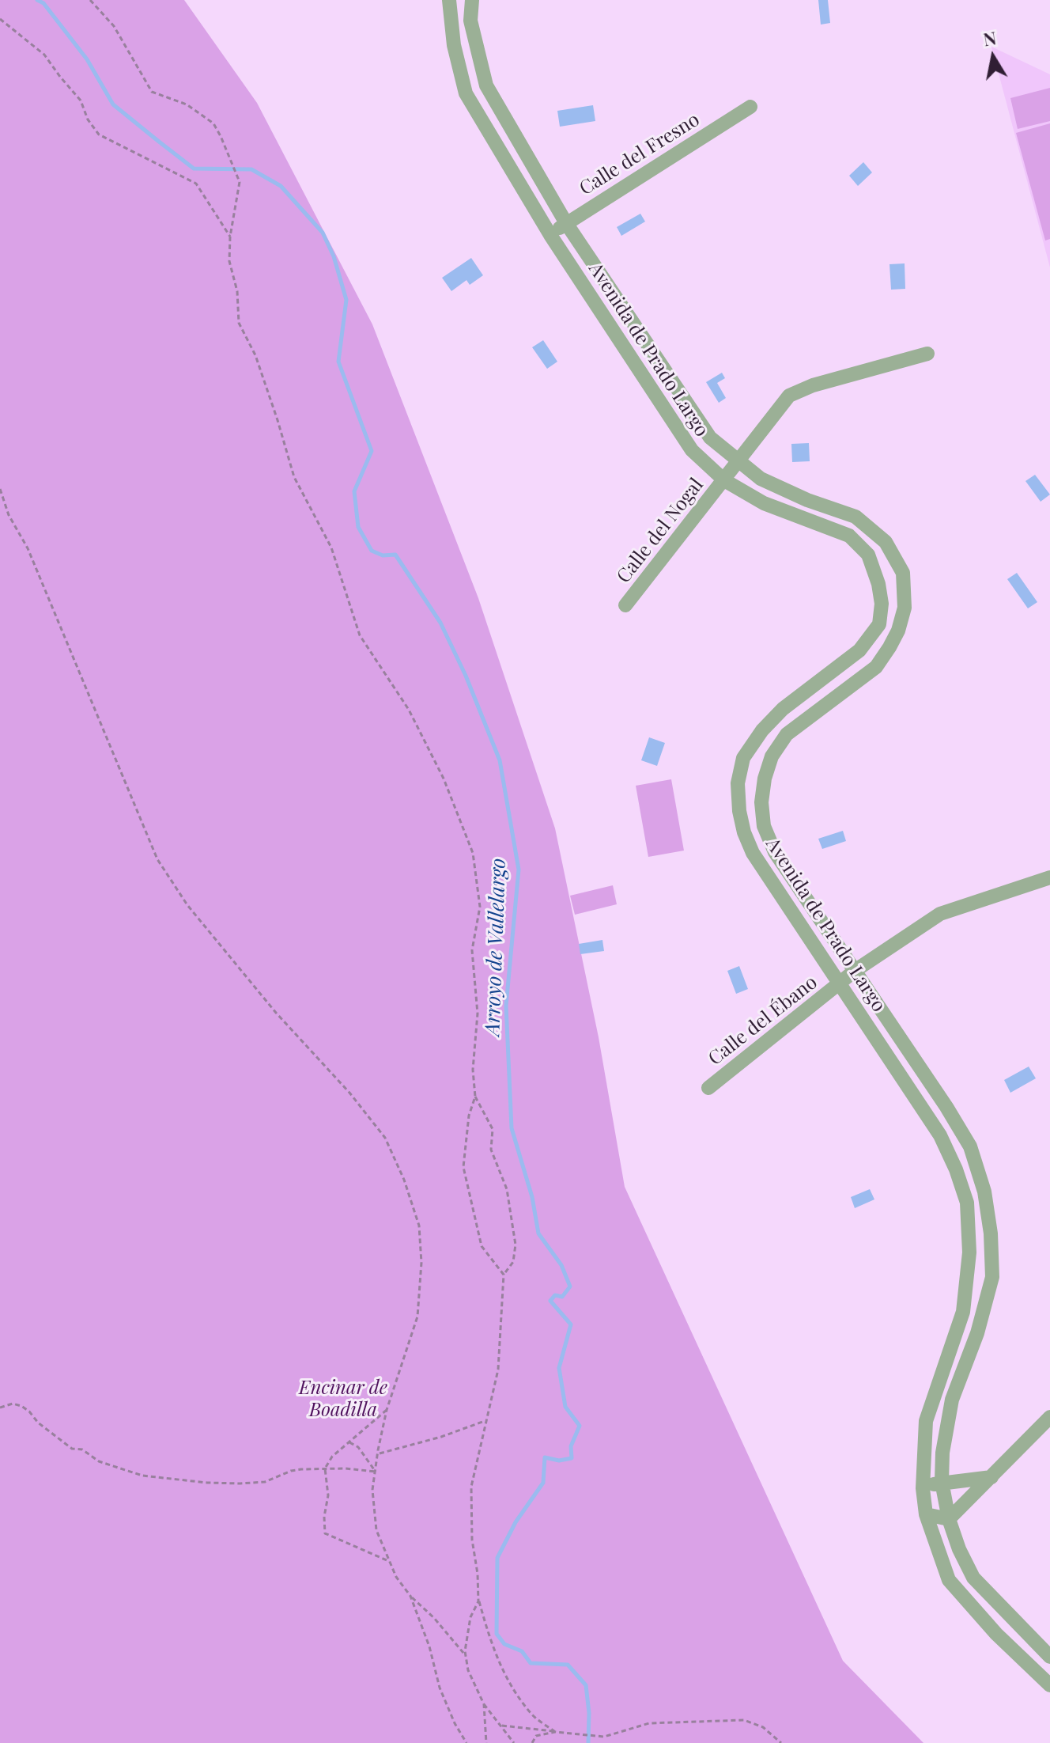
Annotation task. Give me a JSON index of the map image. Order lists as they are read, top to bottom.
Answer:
{
  "streets": {
    "street": [
      "Calle del Fresno",
      "Avenida de Prado Largo",
      "Calle del Nogal",
      "Calle del Ébano"
    ]
  },
  "crossings": [
    ["Calle del Fresno", "Avenida de Prado Largo"],
    ["Avenida de Prado Largo", "Calle del Nogal"],
    ["Avenida de Prado Largo", "Calle del Ébano"]
  ],
  "water": ["Arroyo de Vallelargo"],
  "parks": ["Encinar de Boadilla"],
  "north": "top"
}
